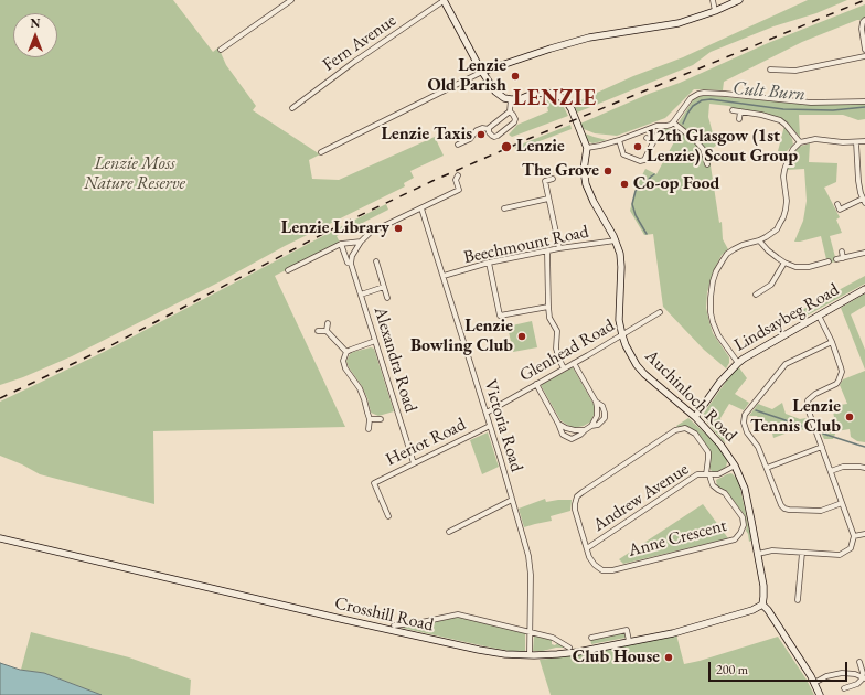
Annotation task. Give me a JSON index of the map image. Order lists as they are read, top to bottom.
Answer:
{
  "streets": {
    "main road": ["Lindsaybeg Road", "Auchinloch Road", "Crosshill Road"],
    "street": [
      "Fern Avenue",
      "Beechmount Road",
      "Glenhead Road",
      "Alexandra Road",
      "Victoria Road",
      "Heriot Road",
      "Andrew Avenue",
      "Anne Crescent"
    ]
  },
  "crossings": [
    ["Beechmount Road", "Auchinloch Road"],
    ["Beechmount Road", "Victoria Road"],
    ["Lindsaybeg Road", "Auchinloch Road"],
    ["Glenhead Road", "Auchinloch Road"],
    ["Glenhead Road", "Victoria Road"],
    ["Alexandra Road", "Heriot Road"],
    ["Auchinloch Road", "Andrew Avenue"],
    ["Auchinloch Road", "Crosshill Road"],
    ["Victoria Road", "Heriot Road"],
    ["Victoria Road", "Crosshill Road"],
    ["Andrew Avenue", "Anne Crescent"]
  ],
  "districts": ["LENZIE"],
  "water": ["Cult Burn"],
  "parks": ["Lenzie Moss Nature Reserve"],
  "places": [
    "Lenzie Old Parish",
    "Lenzie Taxis",
    "Lenzie",
    "12th Glasgow (1st Lenzie) Scout Group",
    "The Grove",
    "Co-op Food",
    "Lenzie Library",
    "Lenzie Bowling Club",
    "Lenzie Tennis Club",
    "Club House"
  ],
  "scale_bar": "200 m",
  "north": "top"
}
